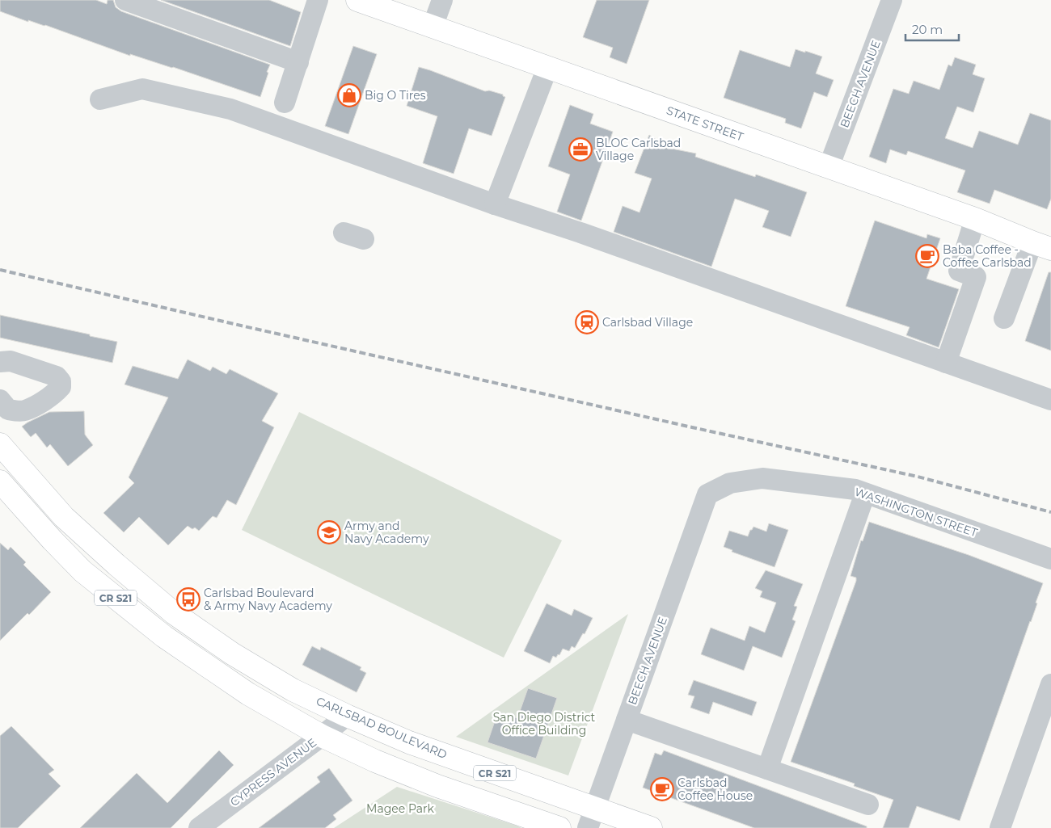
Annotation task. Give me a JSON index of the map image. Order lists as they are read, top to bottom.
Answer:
{
  "streets": {
    "main road": ["STATE STREET", "CR S21", "CARLSBAD BOULEVARD"],
    "street": ["BEECH AVENUE", "WASHINGTON STREET", "CYPRESS AVENUE"]
  },
  "crossings": [
    ["BEECH AVENUE", "STATE STREET"],
    ["BEECH AVENUE", "WASHINGTON STREET"],
    ["BEECH AVENUE", "CARLSBAD BOULEVARD"],
    ["CR S21", "CYPRESS AVENUE"],
    ["CARLSBAD BOULEVARD", "CYPRESS AVENUE"]
  ],
  "parks": ["San Diego District Office Building", "Magee Park"],
  "places": {
    "shop": ["Big O Tires"],
    "office": ["BLOC Carlsbad Village"],
    "cafe": ["Baba Coffee - Coffee Carlsbad", "Carlsbad Coffee House"],
    "station": ["Carlsbad Village"],
    "school or university": ["Army and Navy Academy"],
    "bus stop": ["Carlsbad Boulevard & Army Navy Academy"]
  },
  "scale_bar": "20 m"
}
